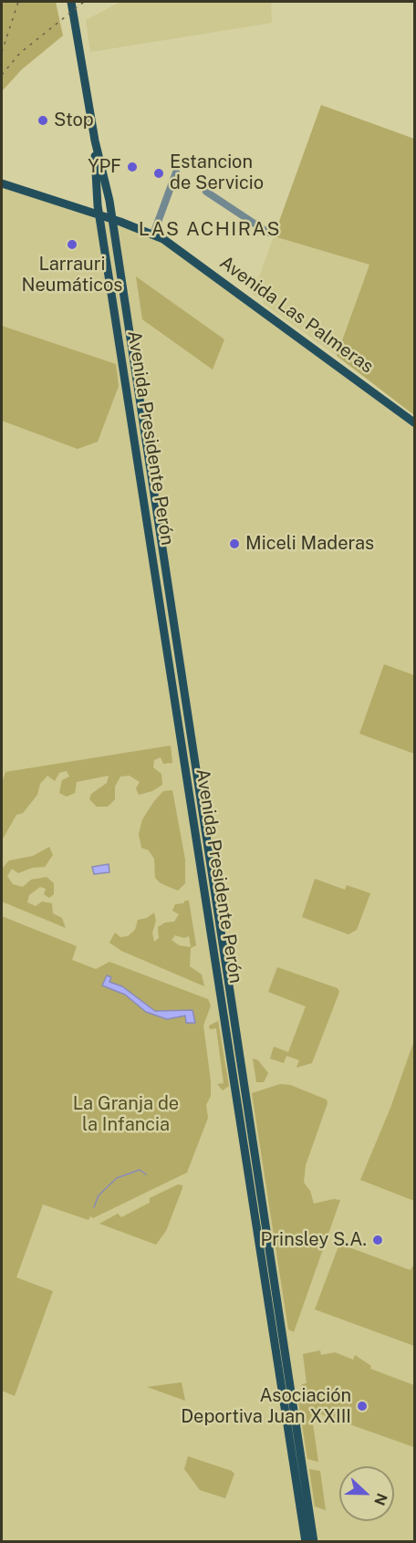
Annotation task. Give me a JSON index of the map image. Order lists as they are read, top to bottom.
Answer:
{
  "streets": {
    "main road": ["Avenida Las Palmeras", "Avenida Presidente Perón"]
  },
  "crossings": [
    ["Avenida Las Palmeras", "Avenida Presidente Perón"]
  ],
  "districts": ["LAS ACHIRAS"],
  "parks": ["La Granja de la Infancia"],
  "places": [
    "Stop",
    "YPF",
    "Estancion de Servicio",
    "Larrauri Neumáticos",
    "Miceli Maderas",
    "Prinsley S.A.",
    "Asociación Deportiva Juan XXIII"
  ],
  "north": "right"
}
